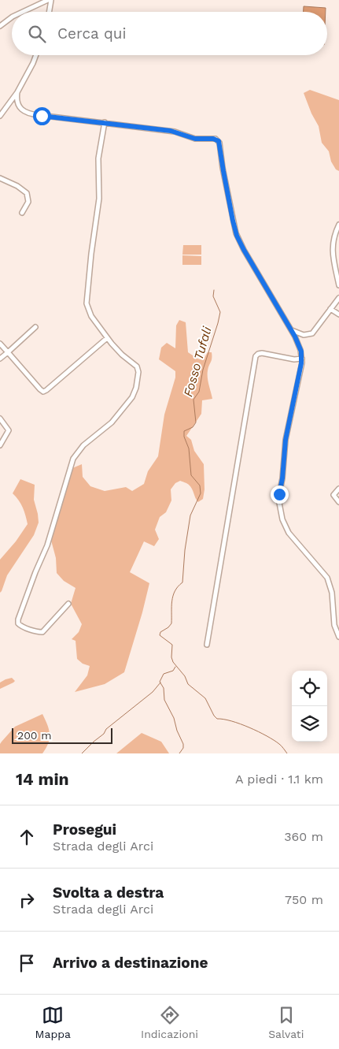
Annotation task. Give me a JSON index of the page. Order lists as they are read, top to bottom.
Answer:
{
  "water": ["Fosso Tufali"],
  "scale_bar": "200 m",
  "page": {
    "search": "Cerca qui",
    "scale": "200 m",
    "heading": ["14 min", "A piedi · 1.1 km"],
    "list": [
      ["Prosegui", "Strada degli Arci", "360 m"],
      ["Svolta a destra", "Strada degli Arci", "750 m"],
      "Arrivo a destinazione"
    ],
    "nav": ["Mappa", "Indicazioni", "Salvati"]
  }
}
